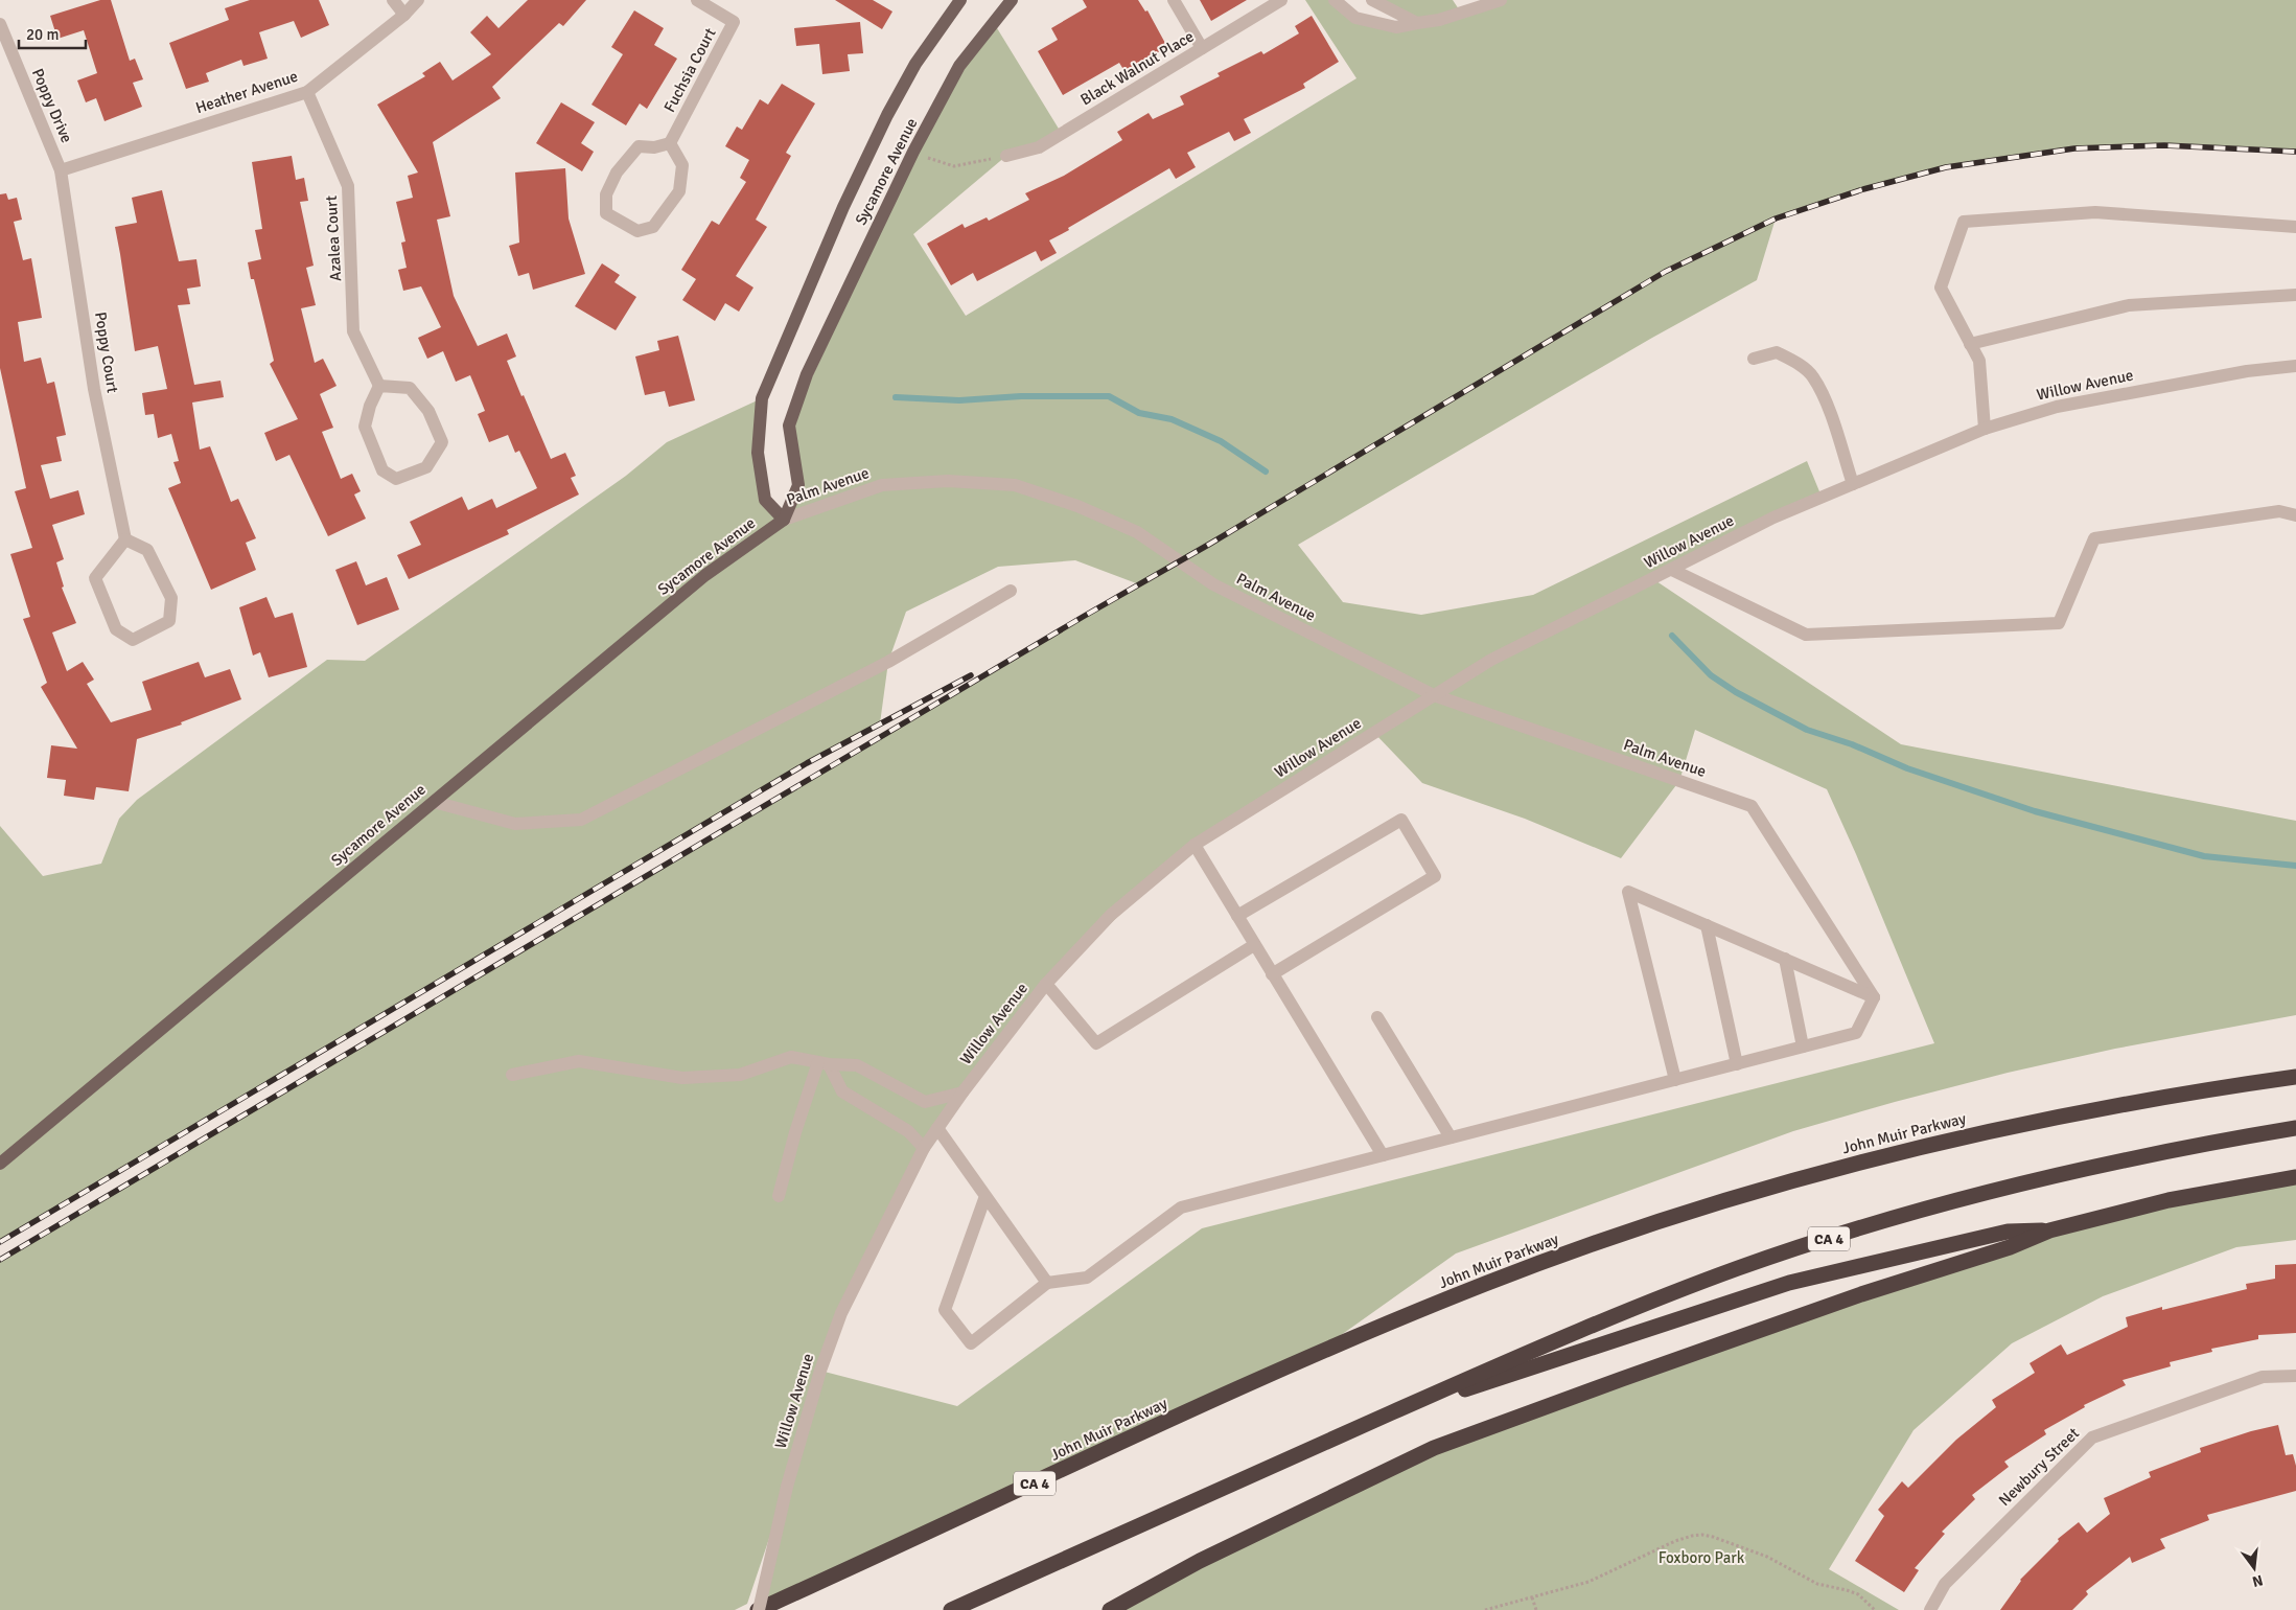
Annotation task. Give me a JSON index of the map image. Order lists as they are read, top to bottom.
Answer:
{
  "streets": {
    "highway": ["John Muir Parkway", "CA 4"],
    "main road": ["Sycamore Avenue"],
    "street": [
      "Black Walnut Place",
      "Fuchsia Court",
      "Heather Avenue",
      "Poppy Drive",
      "Azalea Court",
      "Poppy Court",
      "Willow Avenue",
      "Palm Avenue",
      "Newbury Street"
    ]
  },
  "crossings": [
    ["Heather Avenue", "Poppy Drive"],
    ["Heather Avenue", "Azalea Court"],
    ["Heather Avenue", "Poppy Court"],
    ["Poppy Drive", "Poppy Court"],
    ["Sycamore Avenue", "Palm Avenue"],
    ["Willow Avenue", "Palm Avenue"],
    ["Willow Avenue", "John Muir Parkway"]
  ],
  "parks": ["Foxboro Park"],
  "scale_bar": "20 m",
  "north": "bottom"
}
